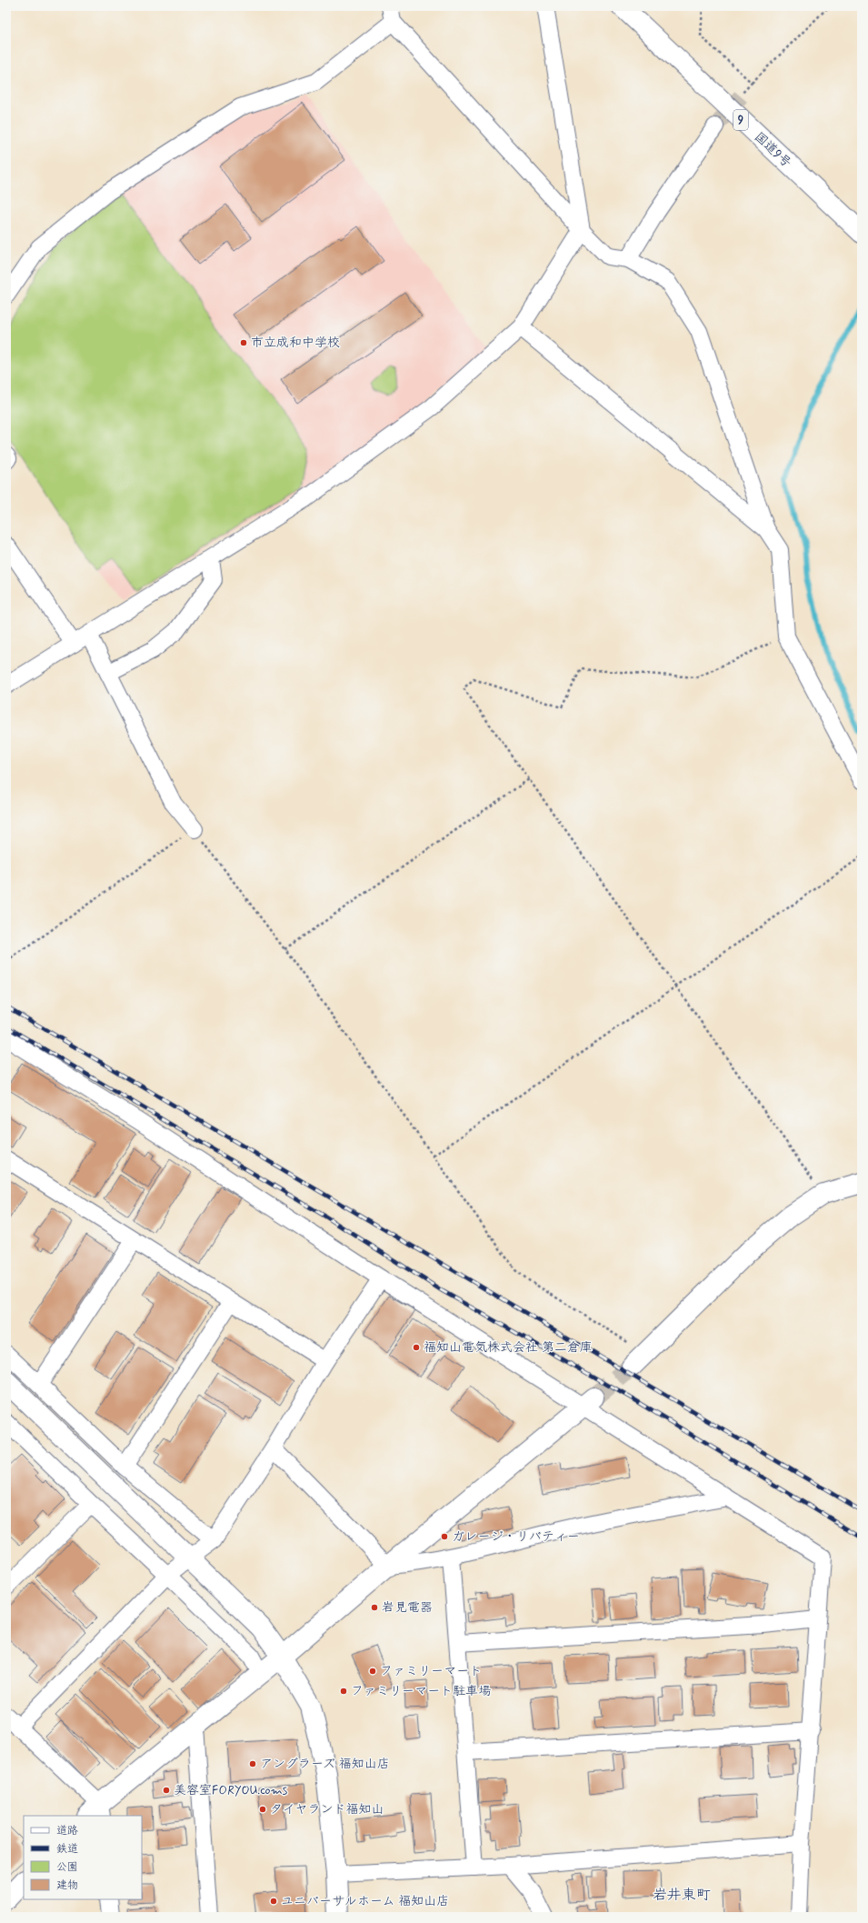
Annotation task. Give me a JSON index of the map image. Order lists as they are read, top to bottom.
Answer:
{
  "streets": {
    "main road": ["9", "国道9号"]
  },
  "districts": ["岩井東町"],
  "places": [
    "市立成和中学校",
    "福知山電気株式会社 第二倉庫",
    "ガレージ・リバティー",
    "岩見電器",
    "ファミリーマート",
    "ファミリーマート駐車場",
    "アングラーズ 福知山店",
    "美容室FORYOU.coms",
    "タイヤランド福知山",
    "ユニバーサルホーム 福知山店"
  ],
  "legend": [
    "道路",
    "鉄道",
    "公園",
    "建物"
  ]
}
